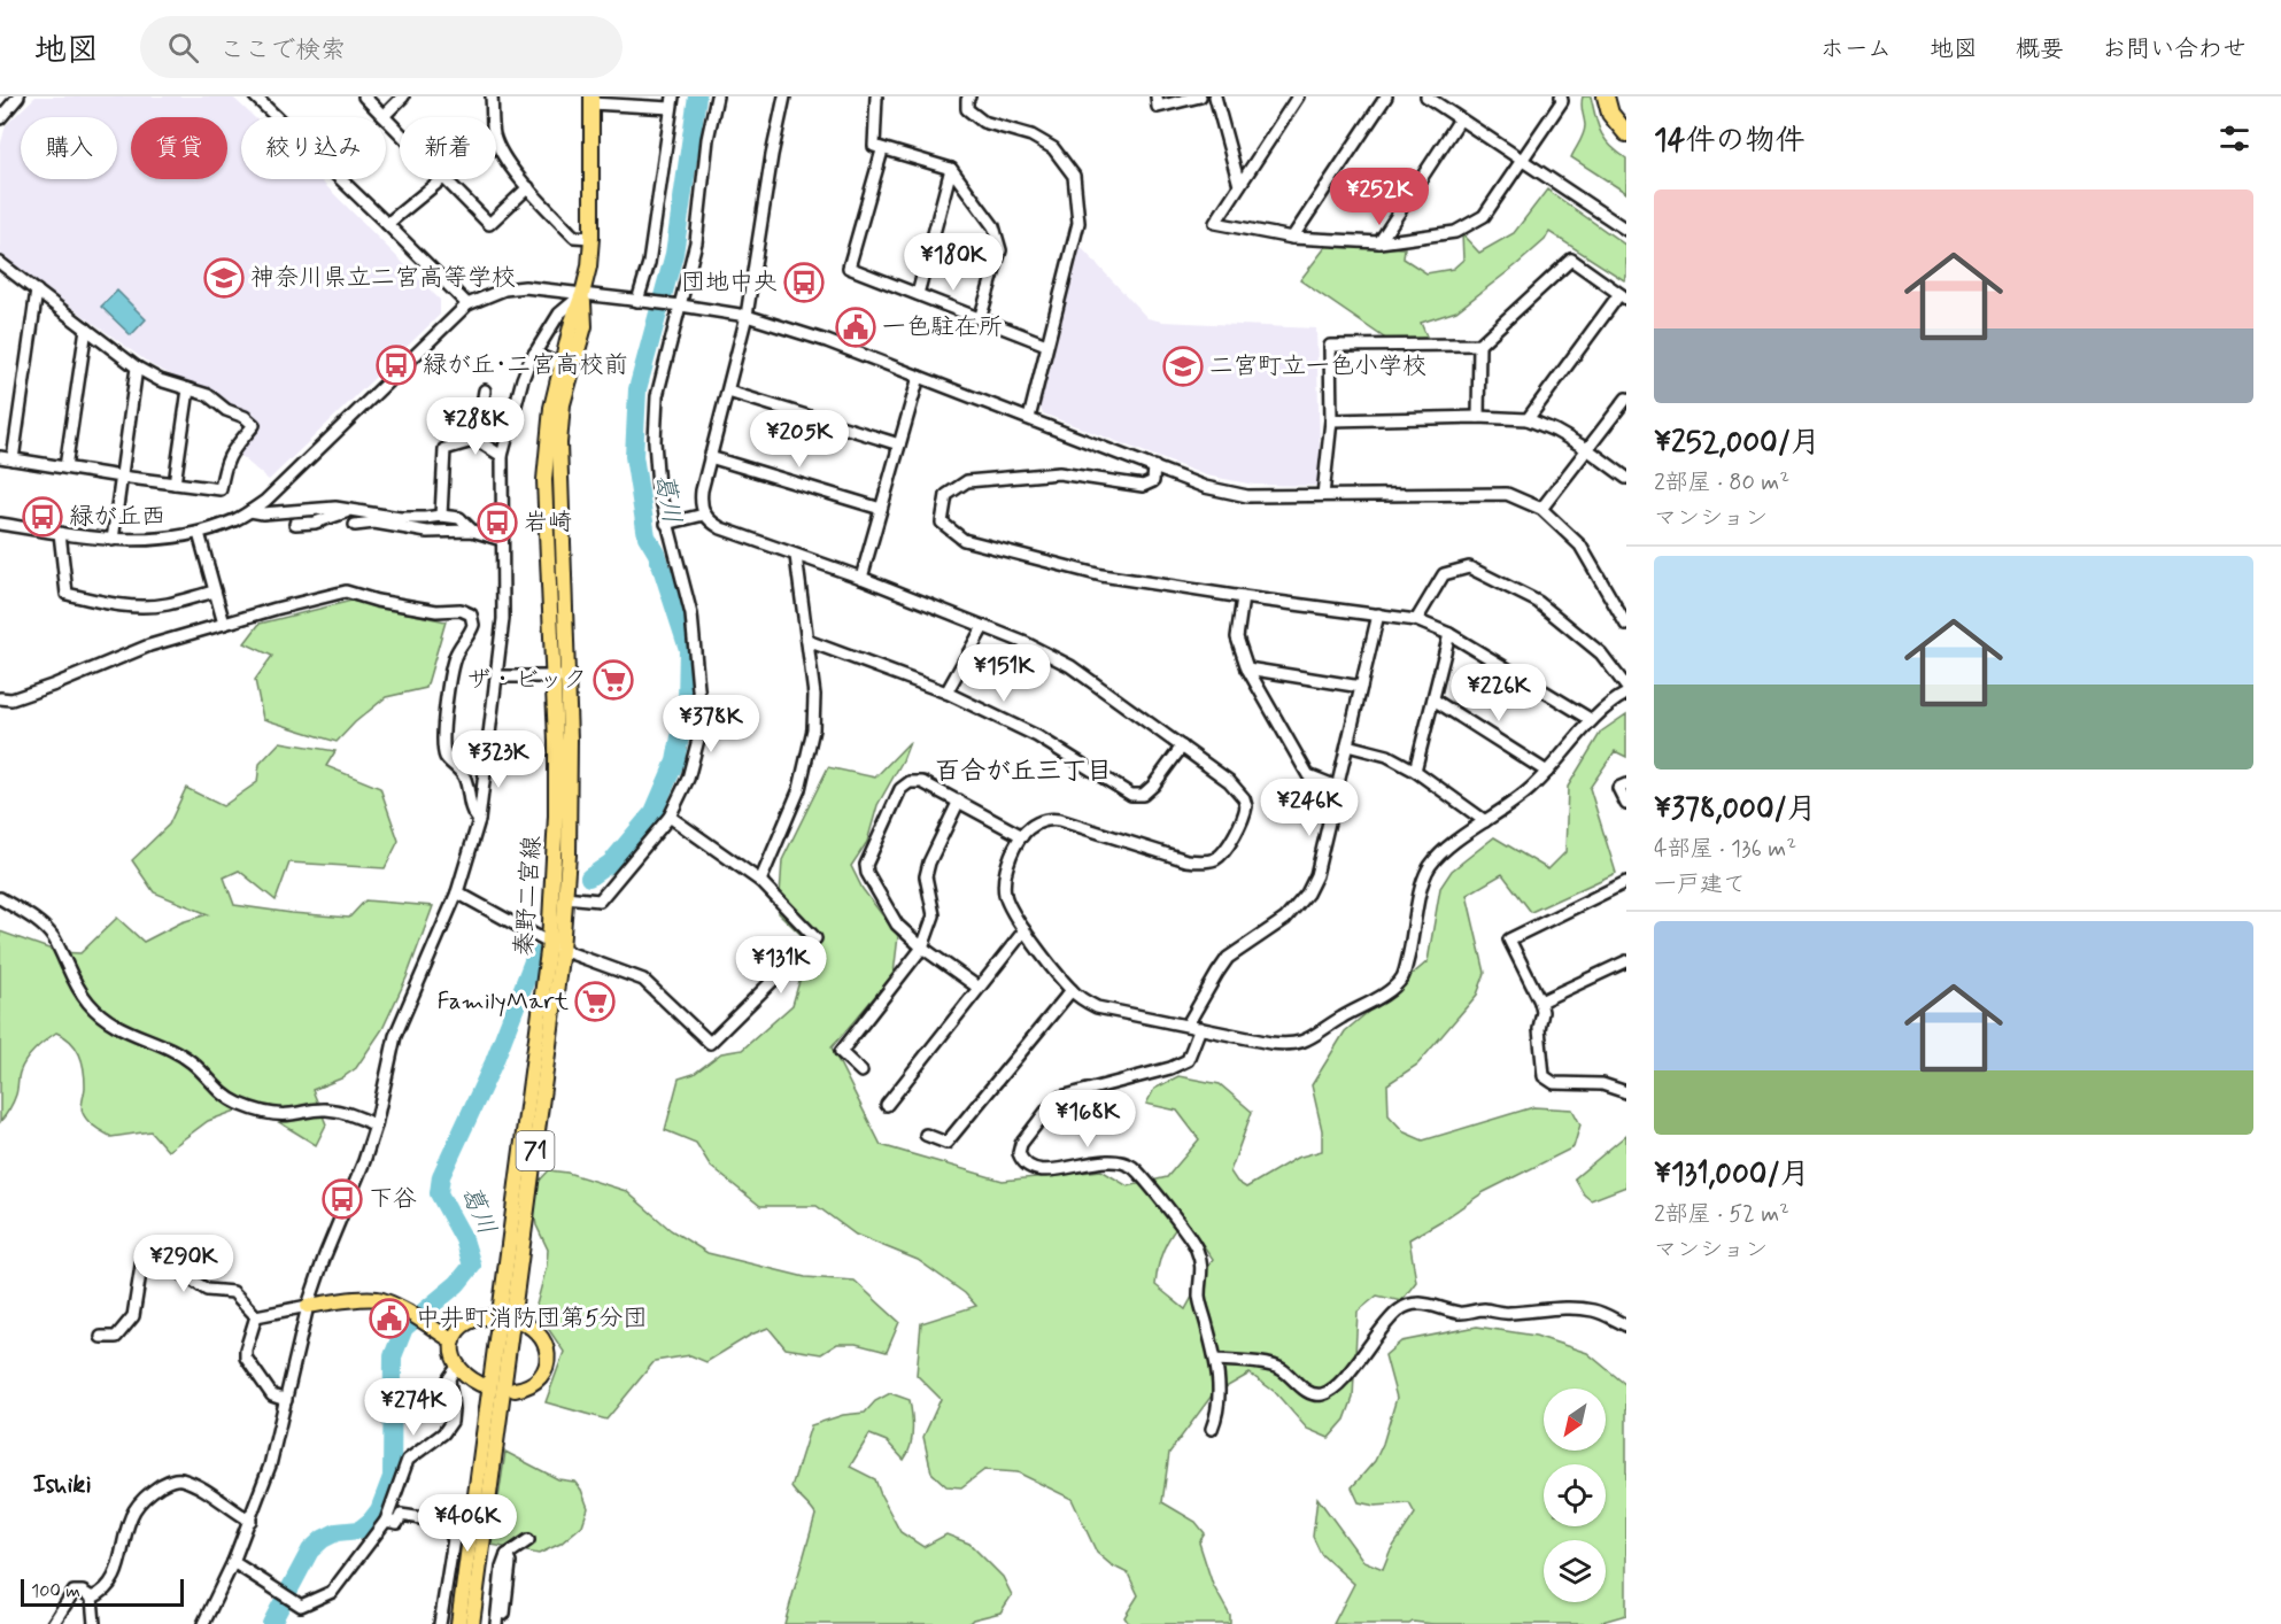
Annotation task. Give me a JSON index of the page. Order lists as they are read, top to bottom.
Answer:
{
  "streets": {
    "main road": ["秦野二宮線", "71"]
  },
  "districts": ["百合が丘三丁目", "Ishiki"],
  "water": ["葛川"],
  "places": {
    "school or university": ["神奈川県立二宮高等学校", "二宮町立一色小学校"],
    "bus stop": [
      "団地中央",
      "緑が丘･二宮高校前",
      "緑が丘西",
      "岩崎",
      "下谷"
    ],
    "public building": ["一色駐在所", "中井町消防団第5分団"],
    "supermarket": ["ザ・ビック", "FamilyMart"]
  },
  "scale_bar": "100 m",
  "north": "bottom left",
  "page": {
    "header": "地図",
    "search": "ここで検索",
    "nav": [
      "ホーム",
      "地図",
      "概要",
      "お問い合わせ"
    ],
    "heading": "14件の物件",
    "chip": [
      "購入",
      "賃貸",
      "絞り込み",
      "新着"
    ],
    "price": [
      "¥252K",
      "¥180K",
      "¥288K",
      "¥205K",
      "¥151K",
      "¥226K",
      "¥378K",
      "¥323K",
      "¥246K",
      "¥131K",
      "¥168K",
      "¥290K",
      "¥274K",
      "¥406K"
    ],
    "list": [
      {
        "name": "¥252,000/月",
        "note": "2部屋 · 80 m² · マンション"
      },
      {
        "name": "¥378,000/月",
        "note": "4部屋 · 136 m² · 一戸建て"
      },
      {
        "name": "¥131,000/月",
        "note": "2部屋 · 52 m² · マンション"
      }
    ],
    "scale": "100 m"
  }
}
